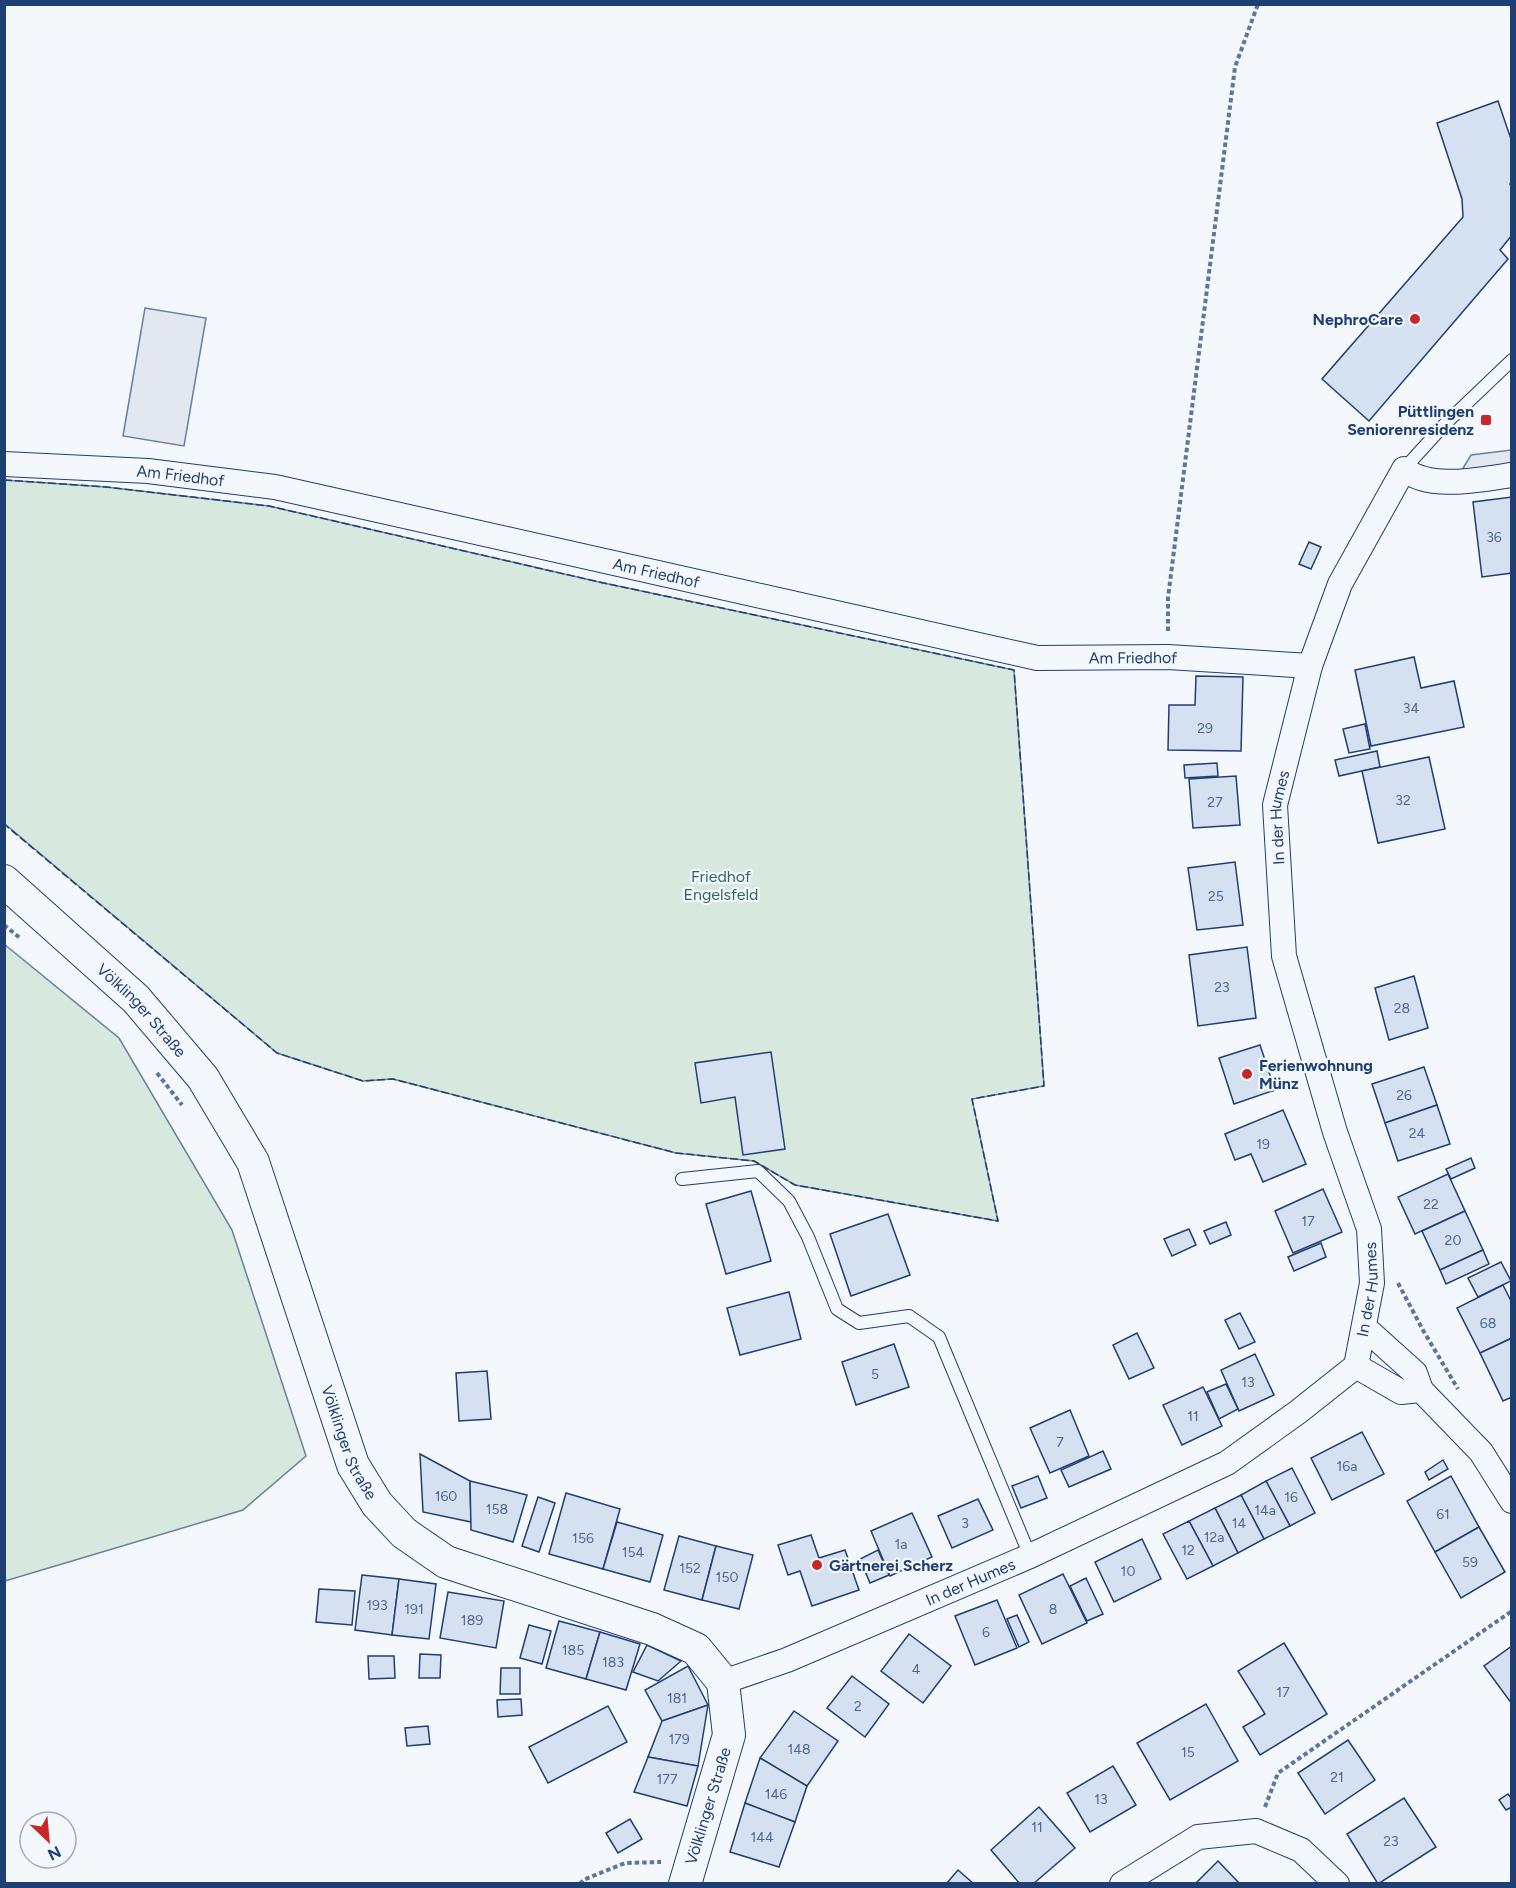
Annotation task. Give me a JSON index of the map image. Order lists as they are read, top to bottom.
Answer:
{
  "streets": {
    "street": ["Am Friedhof", "In der Humes", "Völklinger Straße"]
  },
  "crossings": [
    ["Am Friedhof", "In der Humes"],
    ["In der Humes", "Völklinger Straße"]
  ],
  "parks": ["Friedhof Engelsfeld"],
  "places": {
    "other": ["NephroCare", "Ferienwohnung Münz", "Gärtnerei Scherz"],
    "transit": ["Püttlingen Seniorenresidenz"]
  },
  "house_numbers": [
    "36",
    "34",
    "29",
    "32",
    "27",
    "25",
    "23",
    "28",
    "26",
    "24",
    "19",
    "22",
    "17",
    "20",
    "68",
    "5",
    "13",
    "11",
    "7",
    "16a",
    "160",
    "16",
    "158",
    "14a",
    "61",
    "3",
    "14",
    "12a",
    "156",
    "1a",
    "12",
    "154",
    "59",
    "152",
    "10",
    "150",
    "193",
    "191",
    "8",
    "189",
    "6",
    "185",
    "183",
    "4",
    "17",
    "181",
    "2",
    "179",
    "148",
    "15",
    "21",
    "177",
    "146",
    "13",
    "11",
    "144",
    "23"
  ],
  "north": "bottom right"
}
